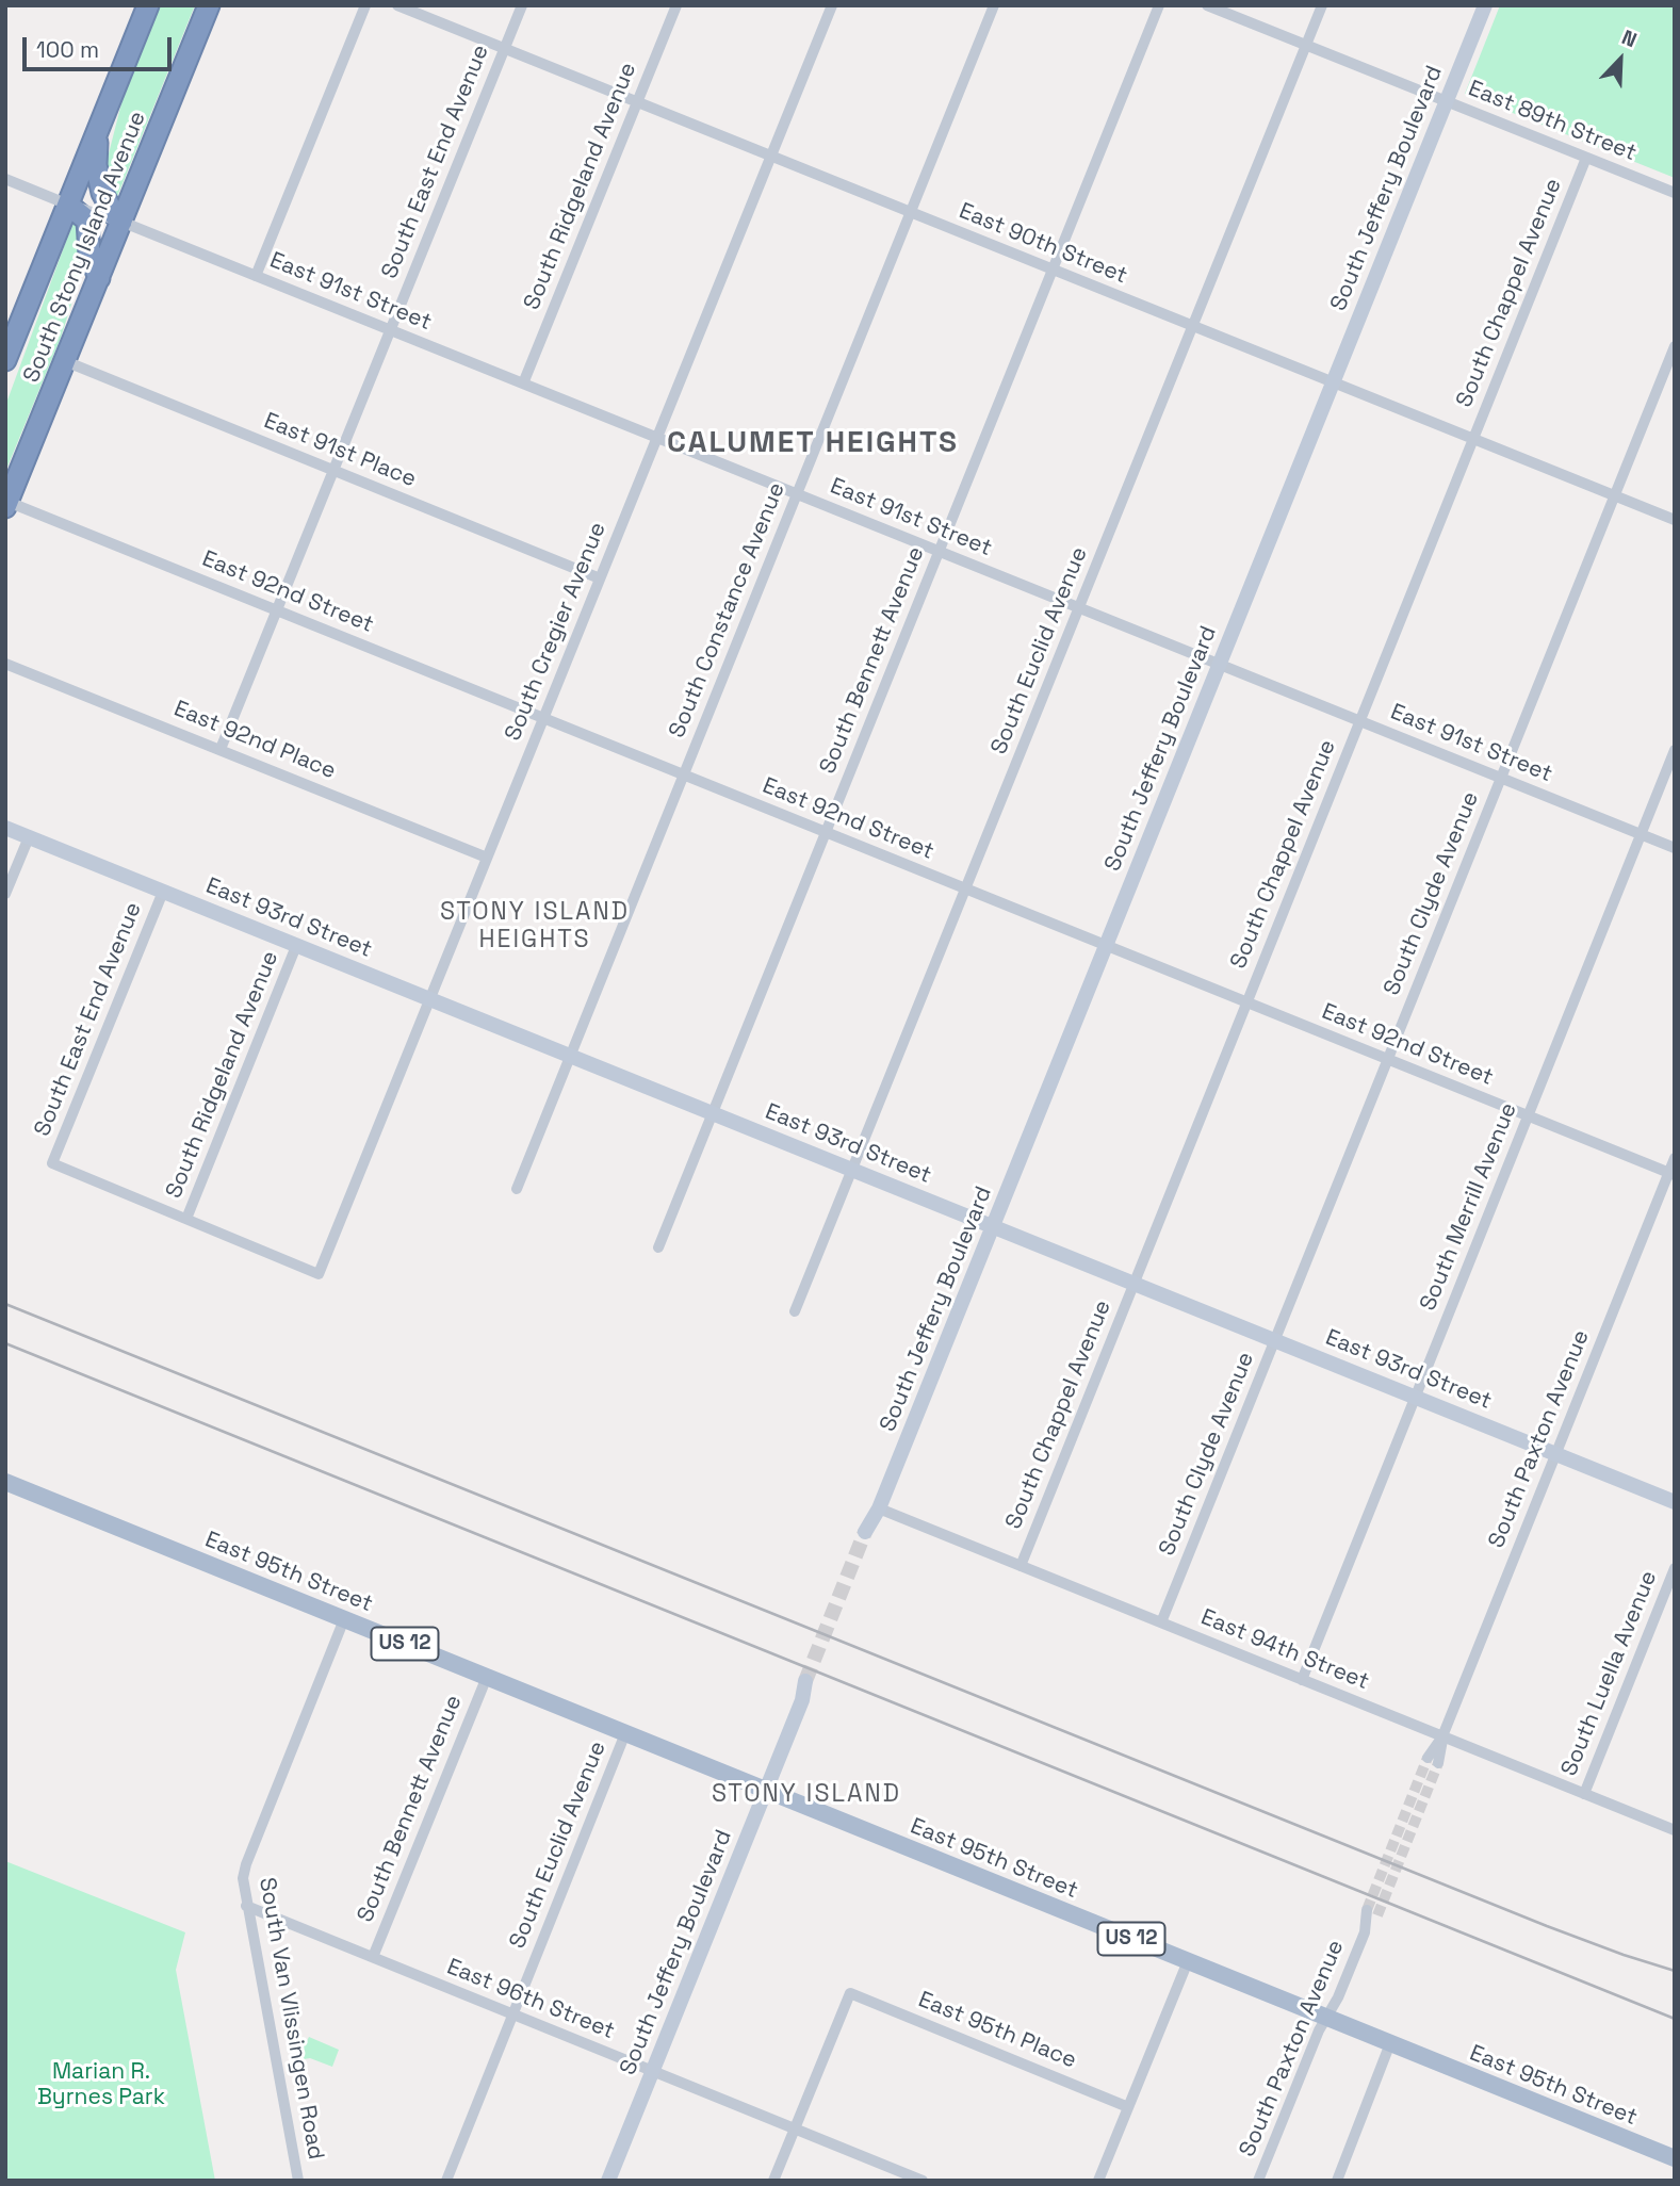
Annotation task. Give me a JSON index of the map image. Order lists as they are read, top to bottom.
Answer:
{
  "streets": {
    "highway": ["South Stony Island Avenue"],
    "main road": [
      "South Jeffery Boulevard",
      "East 93rd Street",
      "East 95th Street",
      "US 12"
    ],
    "street": [
      "East 89th Street",
      "South East End Avenue",
      "South Ridgeland Avenue",
      "East 90th Street",
      "East 91st Street",
      "South Chappel Avenue",
      "East 91st Place",
      "East 92nd Street",
      "South Constance Avenue",
      "South Cregier Avenue",
      "South Euclid Avenue",
      "South Bennett Avenue",
      "East 92nd Place",
      "South Clyde Avenue",
      "South Merrill Avenue",
      "South Paxton Avenue",
      "East 94th Street",
      "South Luella Avenue",
      "East 96th Street",
      "South Van Vlissingen Road",
      "East 95th Place"
    ]
  },
  "crossings": [
    ["East 89th Street", "South Jeffery Boulevard"],
    ["East 89th Street", "South Chappel Avenue"],
    ["East 89th Street", "South Euclid Avenue"],
    ["South East End Avenue", "South Ridgeland Avenue"],
    ["South East End Avenue", "East 90th Street"],
    ["South East End Avenue", "East 91st Street"],
    ["South East End Avenue", "East 91st Place"],
    ["South East End Avenue", "East 92nd Street"],
    ["South East End Avenue", "South Cregier Avenue"],
    ["South East End Avenue", "East 92nd Place"],
    ["South East End Avenue", "East 93rd Street"],
    ["South Ridgeland Avenue", "East 90th Street"],
    ["South Ridgeland Avenue", "East 91st Street"],
    ["South Ridgeland Avenue", "South Cregier Avenue"],
    ["South Ridgeland Avenue", "East 93rd Street"],
    ["South Jeffery Boulevard", "East 90th Street"],
    ["South Jeffery Boulevard", "East 91st Street"],
    ["South Jeffery Boulevard", "East 92nd Street"],
    ["South Jeffery Boulevard", "East 93rd Street"],
    ["South Jeffery Boulevard", "East 95th Street"],
    ["South Jeffery Boulevard", "East 94th Street"],
    ["South Jeffery Boulevard", "East 96th Street"],
    ["East 90th Street", "South Chappel Avenue"],
    ["East 90th Street", "South Constance Avenue"],
    ["East 90th Street", "South Cregier Avenue"],
    ["East 90th Street", "South Euclid Avenue"],
    ["East 90th Street", "South Bennett Avenue"],
    ["East 90th Street", "South Clyde Avenue"],
    ["South Stony Island Avenue", "East 91st Street"],
    ["South Stony Island Avenue", "East 91st Place"],
    ["South Stony Island Avenue", "East 92nd Street"],
    ["East 91st Street", "South Chappel Avenue"],
    ["East 91st Street", "South Constance Avenue"],
    ["East 91st Street", "South Cregier Avenue"],
    ["East 91st Street", "South Euclid Avenue"],
    ["East 91st Street", "South Bennett Avenue"],
    ["East 91st Street", "South Clyde Avenue"],
    ["East 91st Street", "South Merrill Avenue"],
    ["South Chappel Avenue", "East 92nd Street"],
    ["South Chappel Avenue", "East 93rd Street"],
    ["South Chappel Avenue", "East 94th Street"],
    ["East 91st Place", "South Cregier Avenue"],
    ["East 92nd Street", "South Constance Avenue"],
    ["East 92nd Street", "South Cregier Avenue"],
    ["East 92nd Street", "South Euclid Avenue"],
    ["East 92nd Street", "South Bennett Avenue"],
    ["East 92nd Street", "South Clyde Avenue"],
    ["East 92nd Street", "South Merrill Avenue"],
    ["East 92nd Street", "South Paxton Avenue"],
    ["South Constance Avenue", "East 93rd Street"],
    ["South Cregier Avenue", "East 92nd Place"],
    ["South Cregier Avenue", "East 93rd Street"],
    ["South Euclid Avenue", "East 93rd Street"],
    ["South Euclid Avenue", "East 95th Street"],
    ["South Euclid Avenue", "East 96th Street"],
    ["South Bennett Avenue", "East 93rd Street"],
    ["South Bennett Avenue", "East 95th Street"],
    ["South Bennett Avenue", "East 96th Street"],
    ["South Clyde Avenue", "East 93rd Street"],
    ["South Clyde Avenue", "East 94th Street"],
    ["East 93rd Street", "South Merrill Avenue"],
    ["East 93rd Street", "South Paxton Avenue"],
    ["South Merrill Avenue", "East 94th Street"],
    ["South Paxton Avenue", "East 95th Street"],
    ["South Paxton Avenue", "East 94th Street"],
    ["East 95th Street", "South Van Vlissingen Road"],
    ["East 94th Street", "South Luella Avenue"],
    ["East 96th Street", "South Van Vlissingen Road"],
    ["East 96th Street", "East 95th Place"]
  ],
  "districts": ["CALUMET HEIGHTS", "STONY ISLAND HEIGHTS", "STONY ISLAND"],
  "parks": ["Marian R. Byrnes Park"],
  "scale_bar": "100 m",
  "north": "top right"
}
